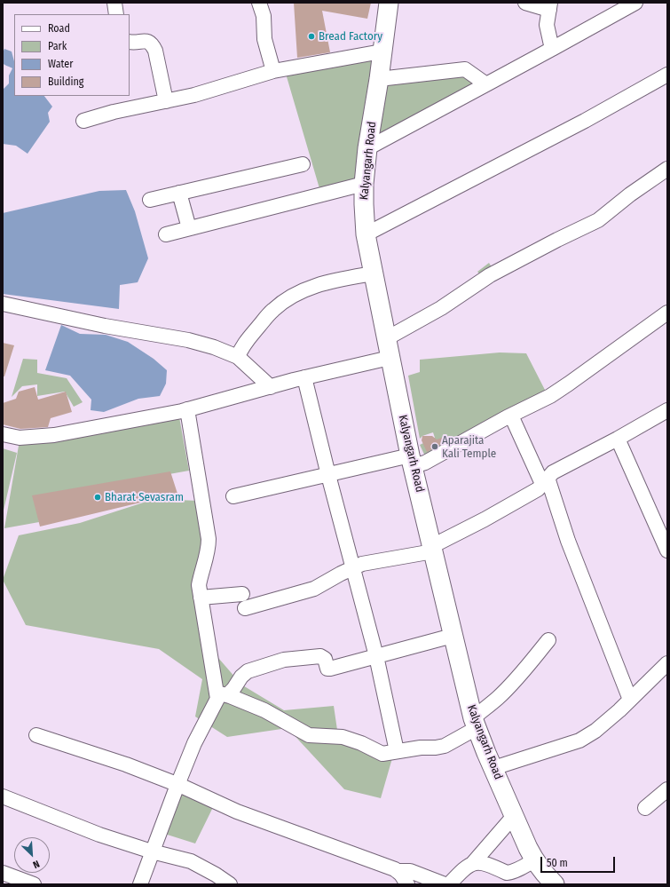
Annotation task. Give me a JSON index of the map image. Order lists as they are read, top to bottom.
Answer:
{
  "streets": {
    "main road": ["Kalyangarh Road"]
  },
  "places": ["Bread Factory", "Aparajita Kali Temple", "Bharat Sevasram"],
  "legend": [
    "Road",
    "Park",
    "Water",
    "Building"
  ],
  "scale_bar": "50 m",
  "north": "bottom right"
}
